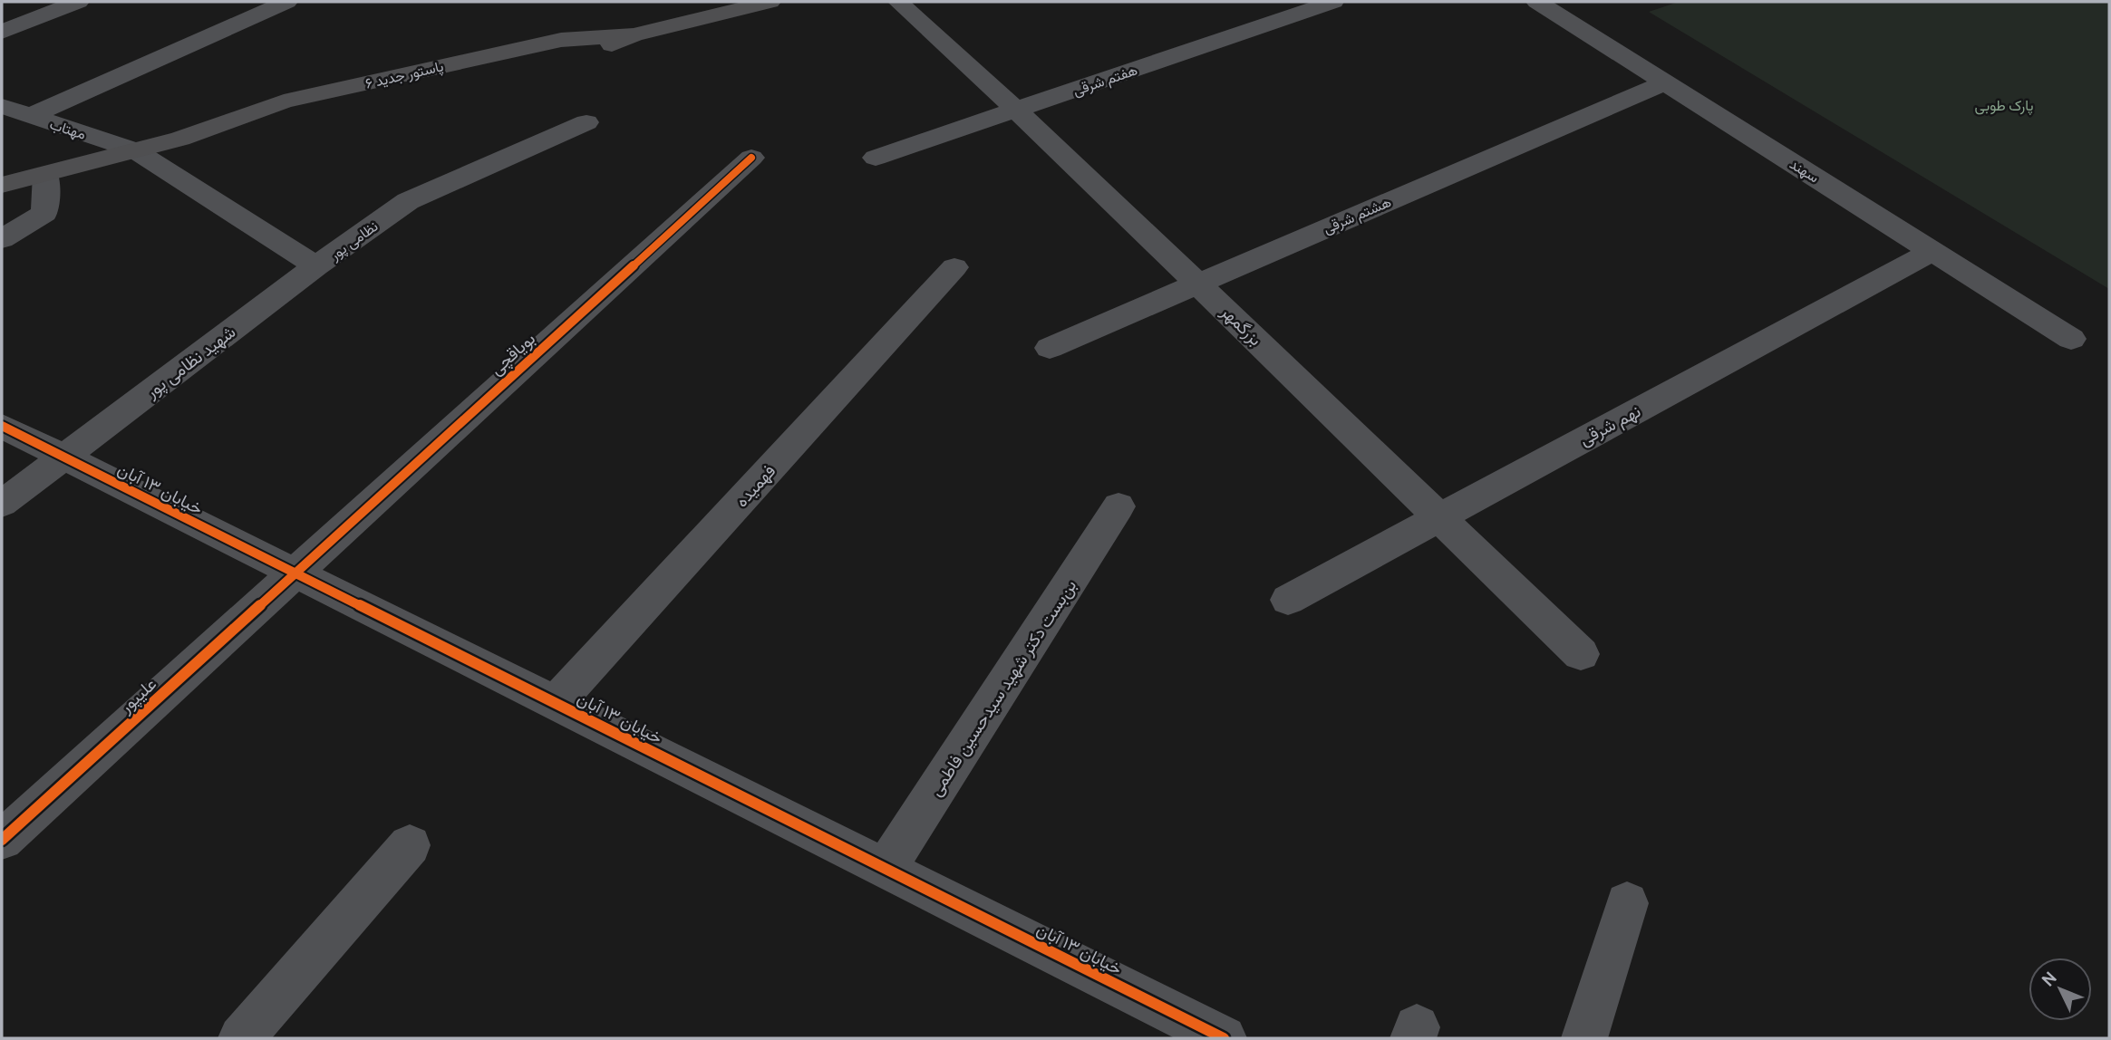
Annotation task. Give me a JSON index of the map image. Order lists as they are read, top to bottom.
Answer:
{
  "streets": {
    "main road": ["پاستور جدید ۶"],
    "street": [
      "هفتم شرقی",
      "مهتاب",
      "سهند",
      "هشتم شرقی",
      "نظامی پور",
      "بزرگمهر",
      "بویاقچی",
      "شهید نظامی پور",
      "نهم شرقی",
      "فهمیده",
      "خیابان ١٣ آبان",
      "بن‌بست دکتر شهید سیدحسین فاطمی",
      "علیپور"
    ]
  },
  "crossings": [
    ["پاستور جدید ۶", "مهتاب"],
    ["پاستور جدید ۶", "نظامی پور"],
    ["هفتم شرقی", "بزرگمهر"],
    ["مهتاب", "نظامی پور"],
    ["سهند", "هشتم شرقی"],
    ["سهند", "نهم شرقی"],
    ["هشتم شرقی", "بزرگمهر"],
    ["نظامی پور", "شهید نظامی پور"],
    ["بزرگمهر", "نهم شرقی"],
    ["بویاقچی", "خیابان ١٣ آبان"],
    ["بویاقچی", "علیپور"],
    ["شهید نظامی پور", "خیابان ١٣ آبان"],
    ["فهمیده", "خیابان ١٣ آبان"],
    ["خیابان ١٣ آبان", "بن‌بست دکتر شهید سیدحسین فاطمی"],
    ["خیابان ١٣ آبان", "علیپور"]
  ],
  "parks": ["پارک طوبی"],
  "north": "top left"
}
